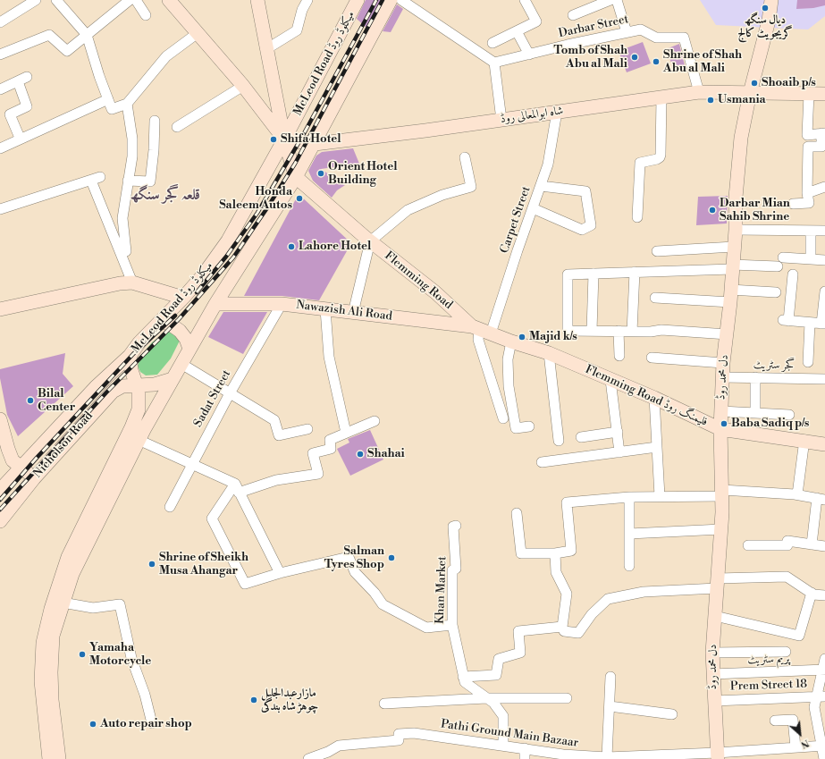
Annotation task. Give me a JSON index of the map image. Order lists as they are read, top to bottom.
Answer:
{
  "streets": {
    "street": [
      "Darbar Street",
      "McLeod Road میکلوڈ روڈ",
      "شاہ ابوالمعالی روڈ",
      "Carpet Street",
      "Flemming Road",
      "Nawazish Ali Road",
      "گجر سٹریٹ",
      "دل محمد روڈ",
      "Flemming Road فلیمنگ روڈ",
      "Sadat Street",
      "Nicholson Road",
      "Khan Market",
      "پریم سٹریٹ",
      "Prem Street 18",
      "Pathi Ground Main Bazaar"
    ]
  },
  "crossings": [
    ["Darbar Street", "شاہ ابوالمعالی روڈ"],
    ["McLeod Road میکلوڈ روڈ", "شاہ ابوالمعالی روڈ"],
    ["McLeod Road میکلوڈ روڈ", "Nicholson Road"],
    ["شاہ ابوالمعالی روڈ", "Carpet Street"],
    ["شاہ ابوالمعالی روڈ", "دل محمد روڈ"],
    ["Carpet Street", "Flemming Road"],
    ["Carpet Street", "Nawazish Ali Road"],
    ["Carpet Street", "Flemming Road فلیمنگ روڈ"],
    ["Flemming Road", "Nawazish Ali Road"],
    ["Flemming Road", "Flemming Road فلیمنگ روڈ"],
    ["Nawazish Ali Road", "Flemming Road فلیمنگ روڈ"],
    ["Nawazish Ali Road", "Sadat Street"],
    ["گجر سٹریٹ", "دل محمد روڈ"],
    ["دل محمد روڈ", "Flemming Road فلیمنگ روڈ"],
    ["دل محمد روڈ", "پریم سٹریٹ"],
    ["دل محمد روڈ", "Prem Street 18"],
    ["دل محمد روڈ", "Pathi Ground Main Bazaar"]
  ],
  "districts": ["قلعہ گجر سنگھ"],
  "places": [
    "دیال سنگھ گریجویٹ کالج",
    "Tomb of Shah Abu al Mali",
    "Shrine of Shah Abu al Mali",
    "Shoaib p/s",
    "Usmania",
    "Shifa Hotel",
    "Orient Hotel Building",
    "Honda Saleem Autos",
    "Darbar Mian Sahib Shrine",
    "Lahore Hotel",
    "Majid k/s",
    "Bilal Center",
    "Baba Sadiq p/s",
    "Shahai",
    "Salman Tyres Shop",
    "Shrine of Sheikh Musa Ahangar",
    "Yamaha Motorcycle",
    "مازارعبدالجلیل چوہڑ شاہ بندگی",
    "Auto repair shop"
  ],
  "north": "bottom right"
}
